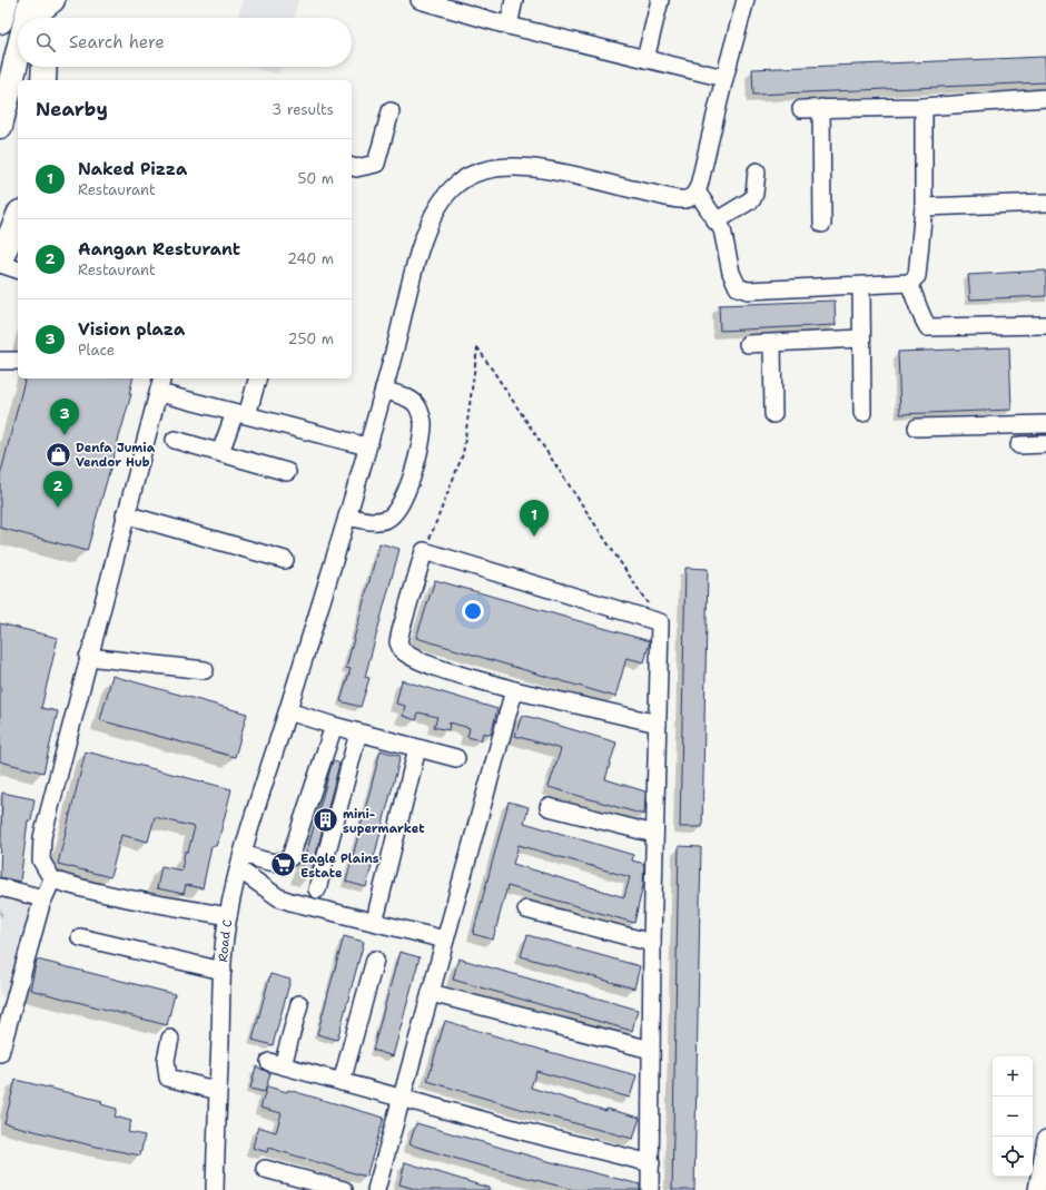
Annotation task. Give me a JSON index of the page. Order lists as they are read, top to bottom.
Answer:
{
  "streets": {
    "street": ["Road C"]
  },
  "places": {
    "shop": ["Denfa Jumia Vendor Hub"],
    "building": ["mini- supermarket"],
    "supermarket": ["Eagle Plains Estate"]
  },
  "page": {
    "search": "Search here",
    "heading": ["Nearby", "3 results"],
    "list": [
      {
        "mark": "1",
        "name": "Naked Pizza",
        "note": "Restaurant",
        "value": "50 m"
      },
      {
        "mark": "2",
        "name": "Aangan Resturant",
        "note": "Restaurant",
        "value": "240 m"
      },
      {
        "mark": "3",
        "name": "Vision plaza",
        "note": "Place",
        "value": "250 m"
      }
    ],
    "pins": ["3", "2", "1"],
    "map_buttons": ["+", "−"]
  }
}
